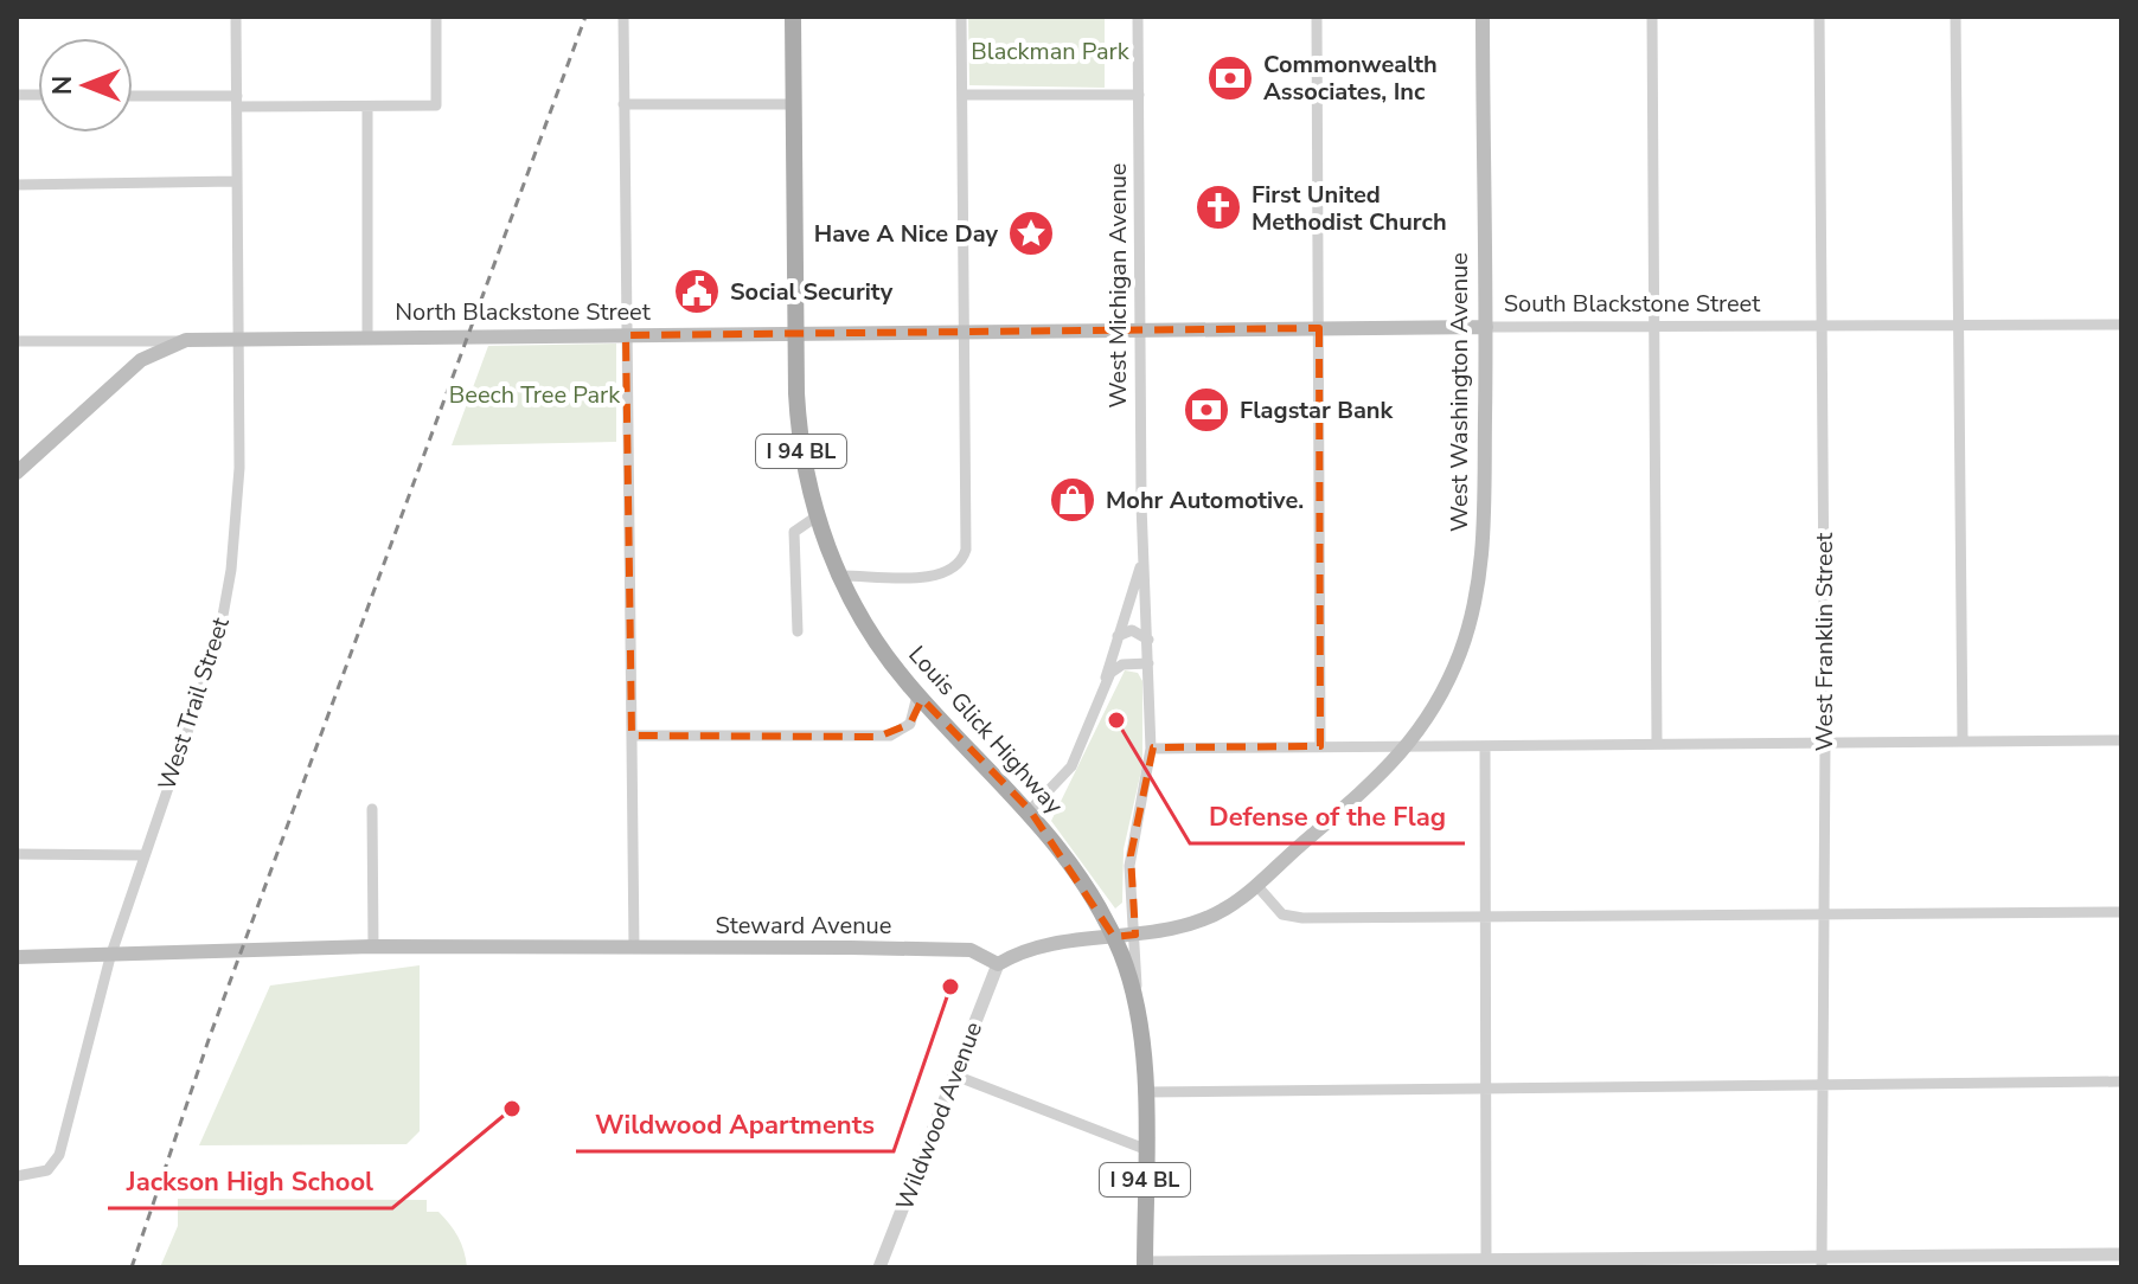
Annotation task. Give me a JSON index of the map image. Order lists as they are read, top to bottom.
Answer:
{
  "streets": {
    "main road": [
      "South Blackstone Street",
      "North Blackstone Street",
      "West Washington Avenue",
      "I 94 BL",
      "Louis Glick Highway",
      "Steward Avenue"
    ],
    "street": [
      "West Michigan Avenue",
      "West Franklin Street",
      "West Trail Street",
      "Wildwood Avenue"
    ]
  },
  "crossings": [
    ["West Michigan Avenue", "South Blackstone Street"],
    ["West Michigan Avenue", "North Blackstone Street"],
    ["West Michigan Avenue", "Louis Glick Highway"],
    ["South Blackstone Street", "North Blackstone Street"],
    ["South Blackstone Street", "West Washington Avenue"],
    ["South Blackstone Street", "West Franklin Street"],
    ["North Blackstone Street", "West Trail Street"],
    ["North Blackstone Street", "Louis Glick Highway"],
    ["I 94 BL", "Louis Glick Highway"],
    ["West Trail Street", "Steward Avenue"],
    ["Steward Avenue", "Wildwood Avenue"]
  ],
  "parks": ["Blackman Park", "Beech Tree Park"],
  "places": {
    "bank": ["Commonwealth Associates, Inc", "Flagstar Bank"],
    "church": ["First United Methodist Church"],
    "place": ["Have A Nice Day"],
    "public building": ["Social Security"],
    "shop": ["Mohr Automotive."],
    "other": ["Defense of the Flag", "Wildwood Apartments", "Jackson High School"]
  },
  "north": "left"
}
